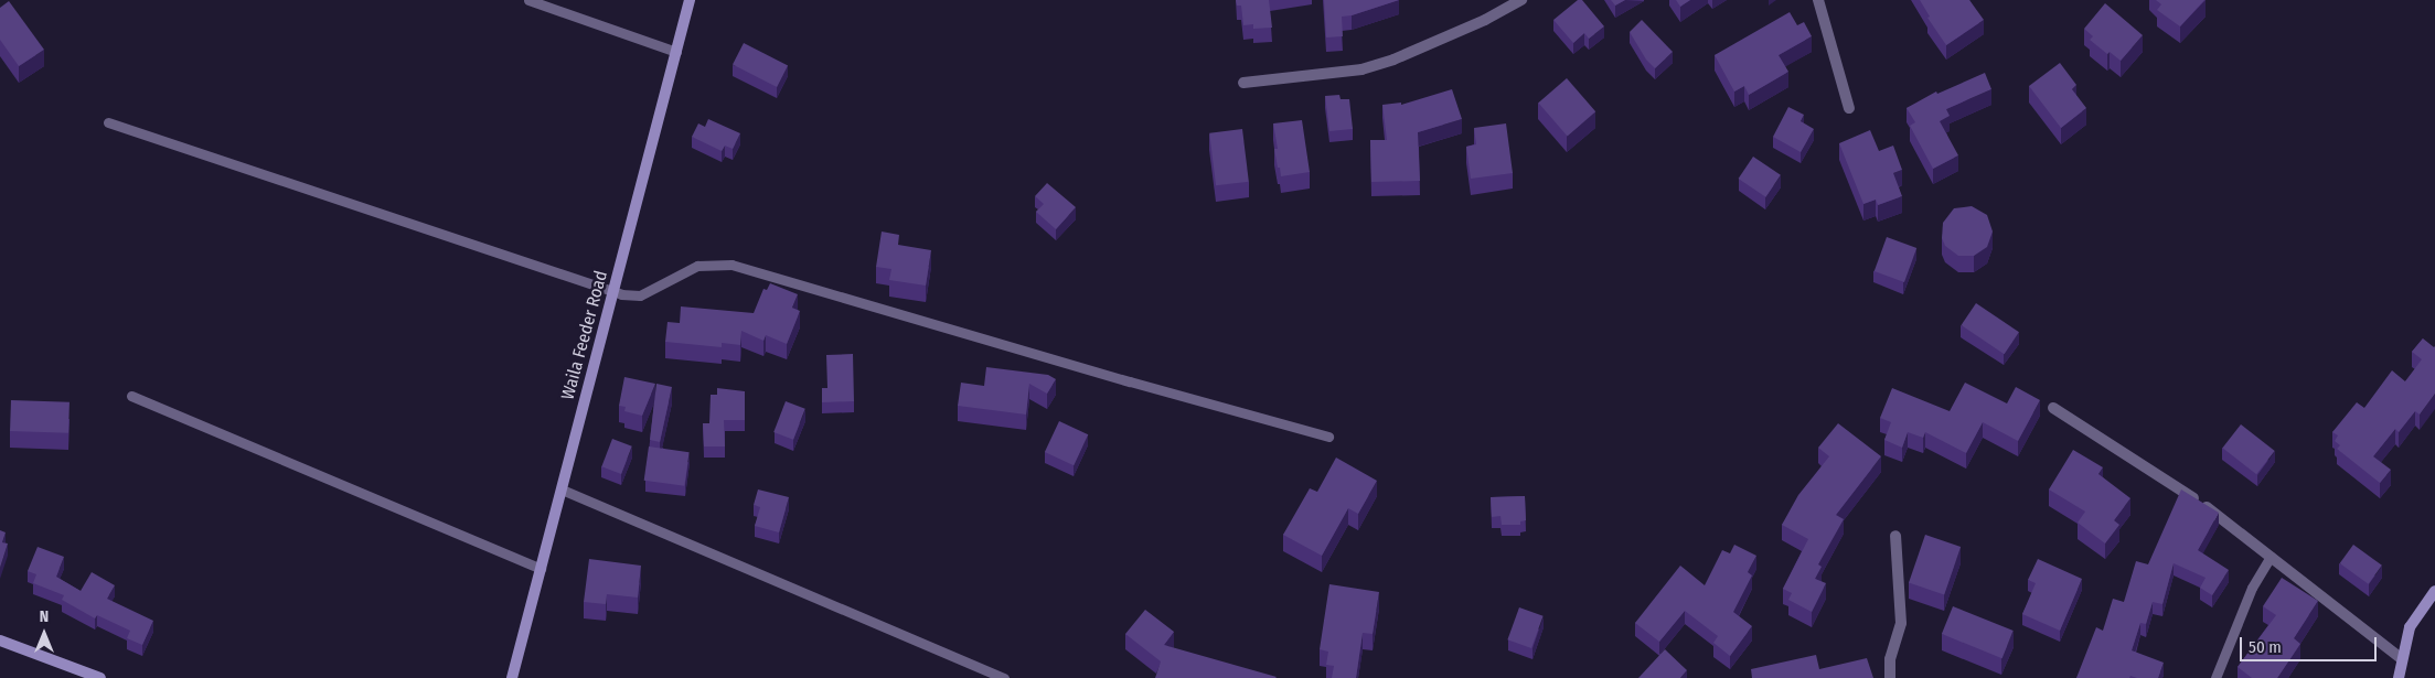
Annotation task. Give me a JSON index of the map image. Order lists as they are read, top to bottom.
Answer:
{
  "streets": {
    "street": ["Waila Feeder Road"]
  },
  "scale_bar": "50 m",
  "north": "top"
}
